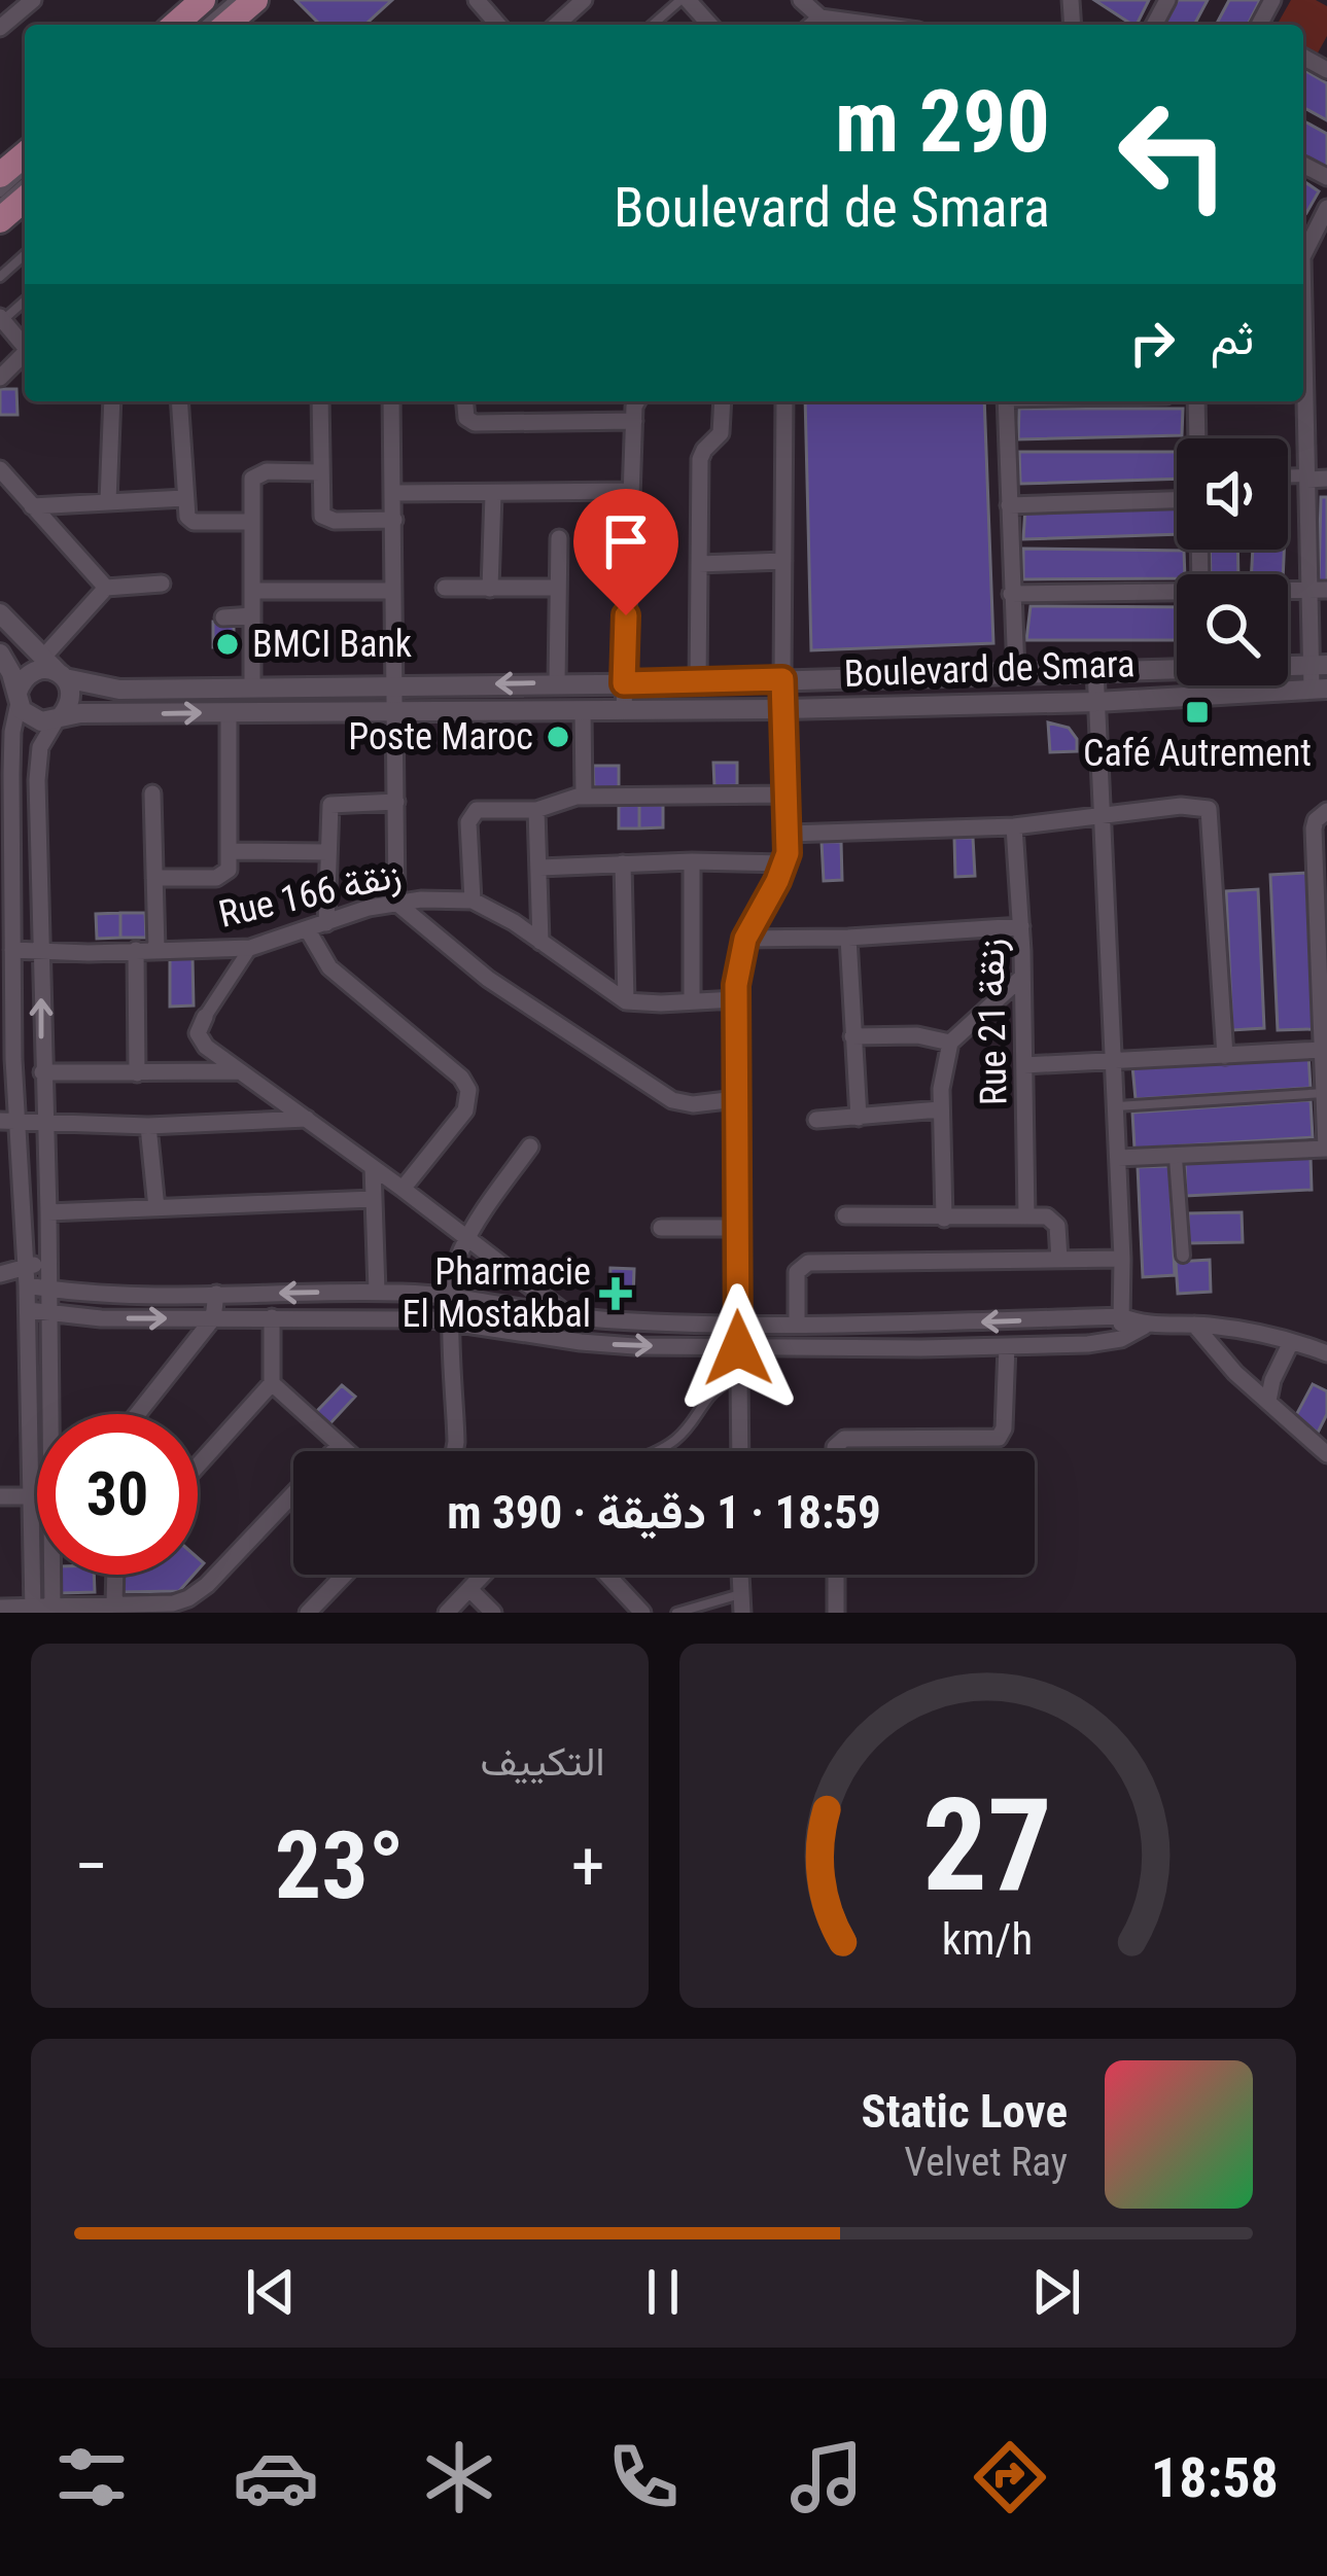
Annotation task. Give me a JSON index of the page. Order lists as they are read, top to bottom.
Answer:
{
  "streets": {
    "street": ["Boulevard de Smara", "Rue 166 زنقة", "Rue 21 زنقة"]
  },
  "places": {
    "other": ["BMCI Bank", "Poste Maroc"],
    "transit": ["Café Autrement"],
    "health": ["Pharmacie El Mostakbal"]
  },
  "page": {
    "turn": ["290 m", "Boulevard de Smara"],
    "then": "ثم",
    "limit": "30",
    "trip": "18:59 · 1 دقيقة · 390 m",
    "tile": "التكييف",
    "heat": ["−", "23°", "+"],
    "song": ["Static Love", "Velvet Ray"],
    "tabs": "18:58",
    "gauge": ["27", "km/h"]
  }
}
